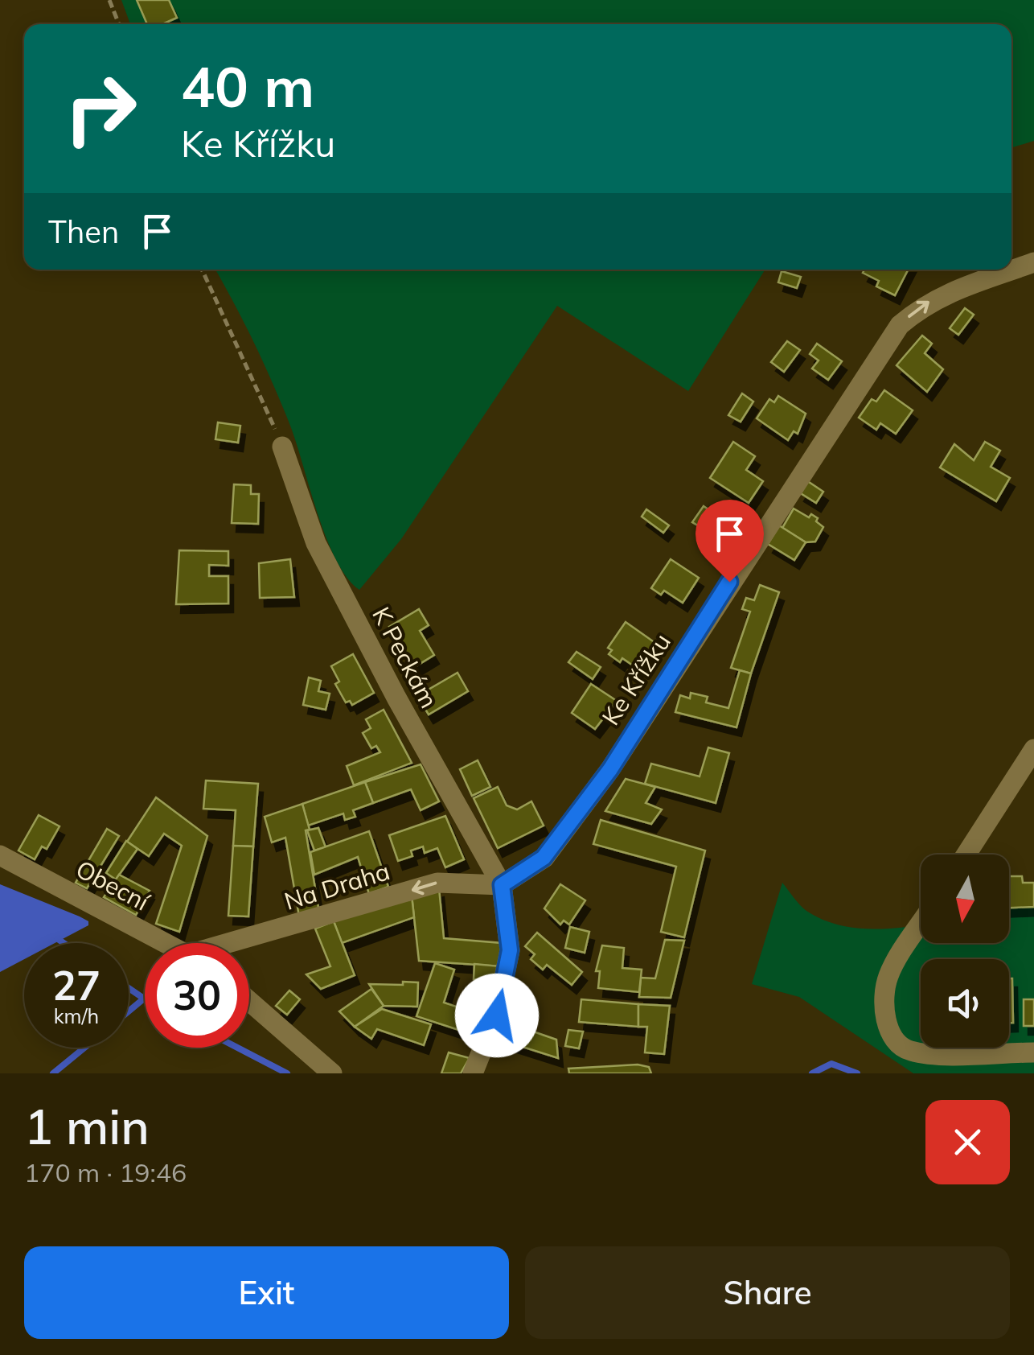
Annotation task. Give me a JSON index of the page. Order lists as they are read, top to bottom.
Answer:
{
  "streets": {
    "street": [
      "K Peckám",
      "Ke Křížku",
      "Obecní",
      "Na Draha"
    ]
  },
  "crossings": [
    ["K Peckám", "Ke Křížku"],
    ["K Peckám", "Na Draha"],
    ["Ke Křížku", "Na Draha"]
  ],
  "one_way": ["Ke Křížku", "Na Draha"],
  "north": "bottom",
  "page": {
    "turn": ["40 m", "Ke Křížku"],
    "then": "Then",
    "speed": "27 km/h",
    "limit": "30",
    "heading": ["1 min", "170 m · 19:46"],
    "buttons": ["Exit", "Share"]
  }
}
